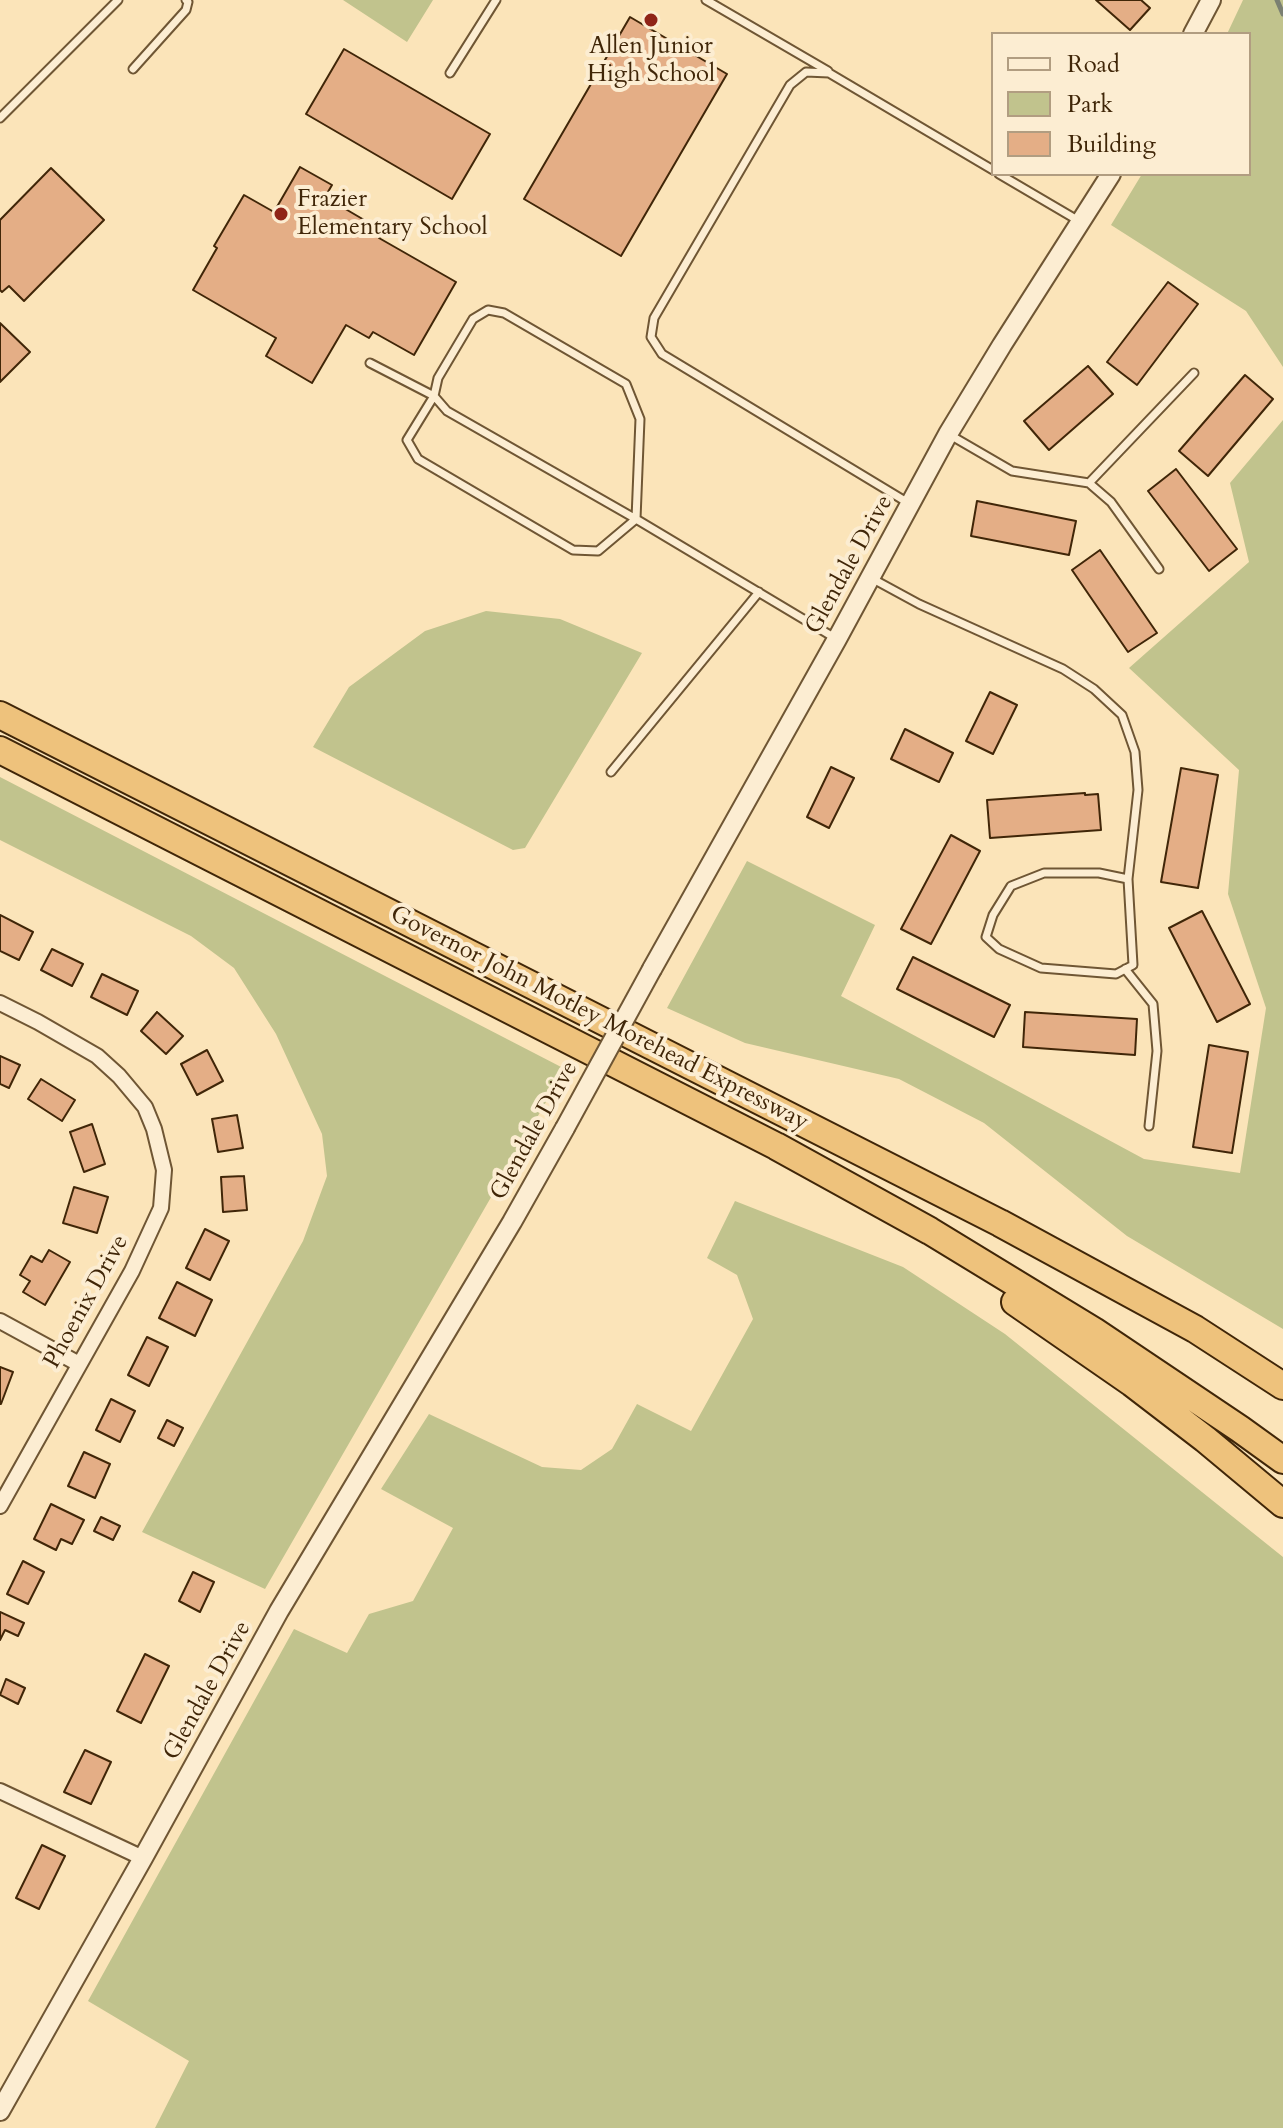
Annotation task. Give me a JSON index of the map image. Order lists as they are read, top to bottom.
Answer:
{
  "streets": {
    "highway": ["Governor John Motley Morehead Expressway"],
    "street": ["Glendale Drive", "Phoenix Drive"]
  },
  "places": ["Allen Junior High School", "Frazier Elementary School"],
  "legend": ["Road", "Park", "Building"]
}
